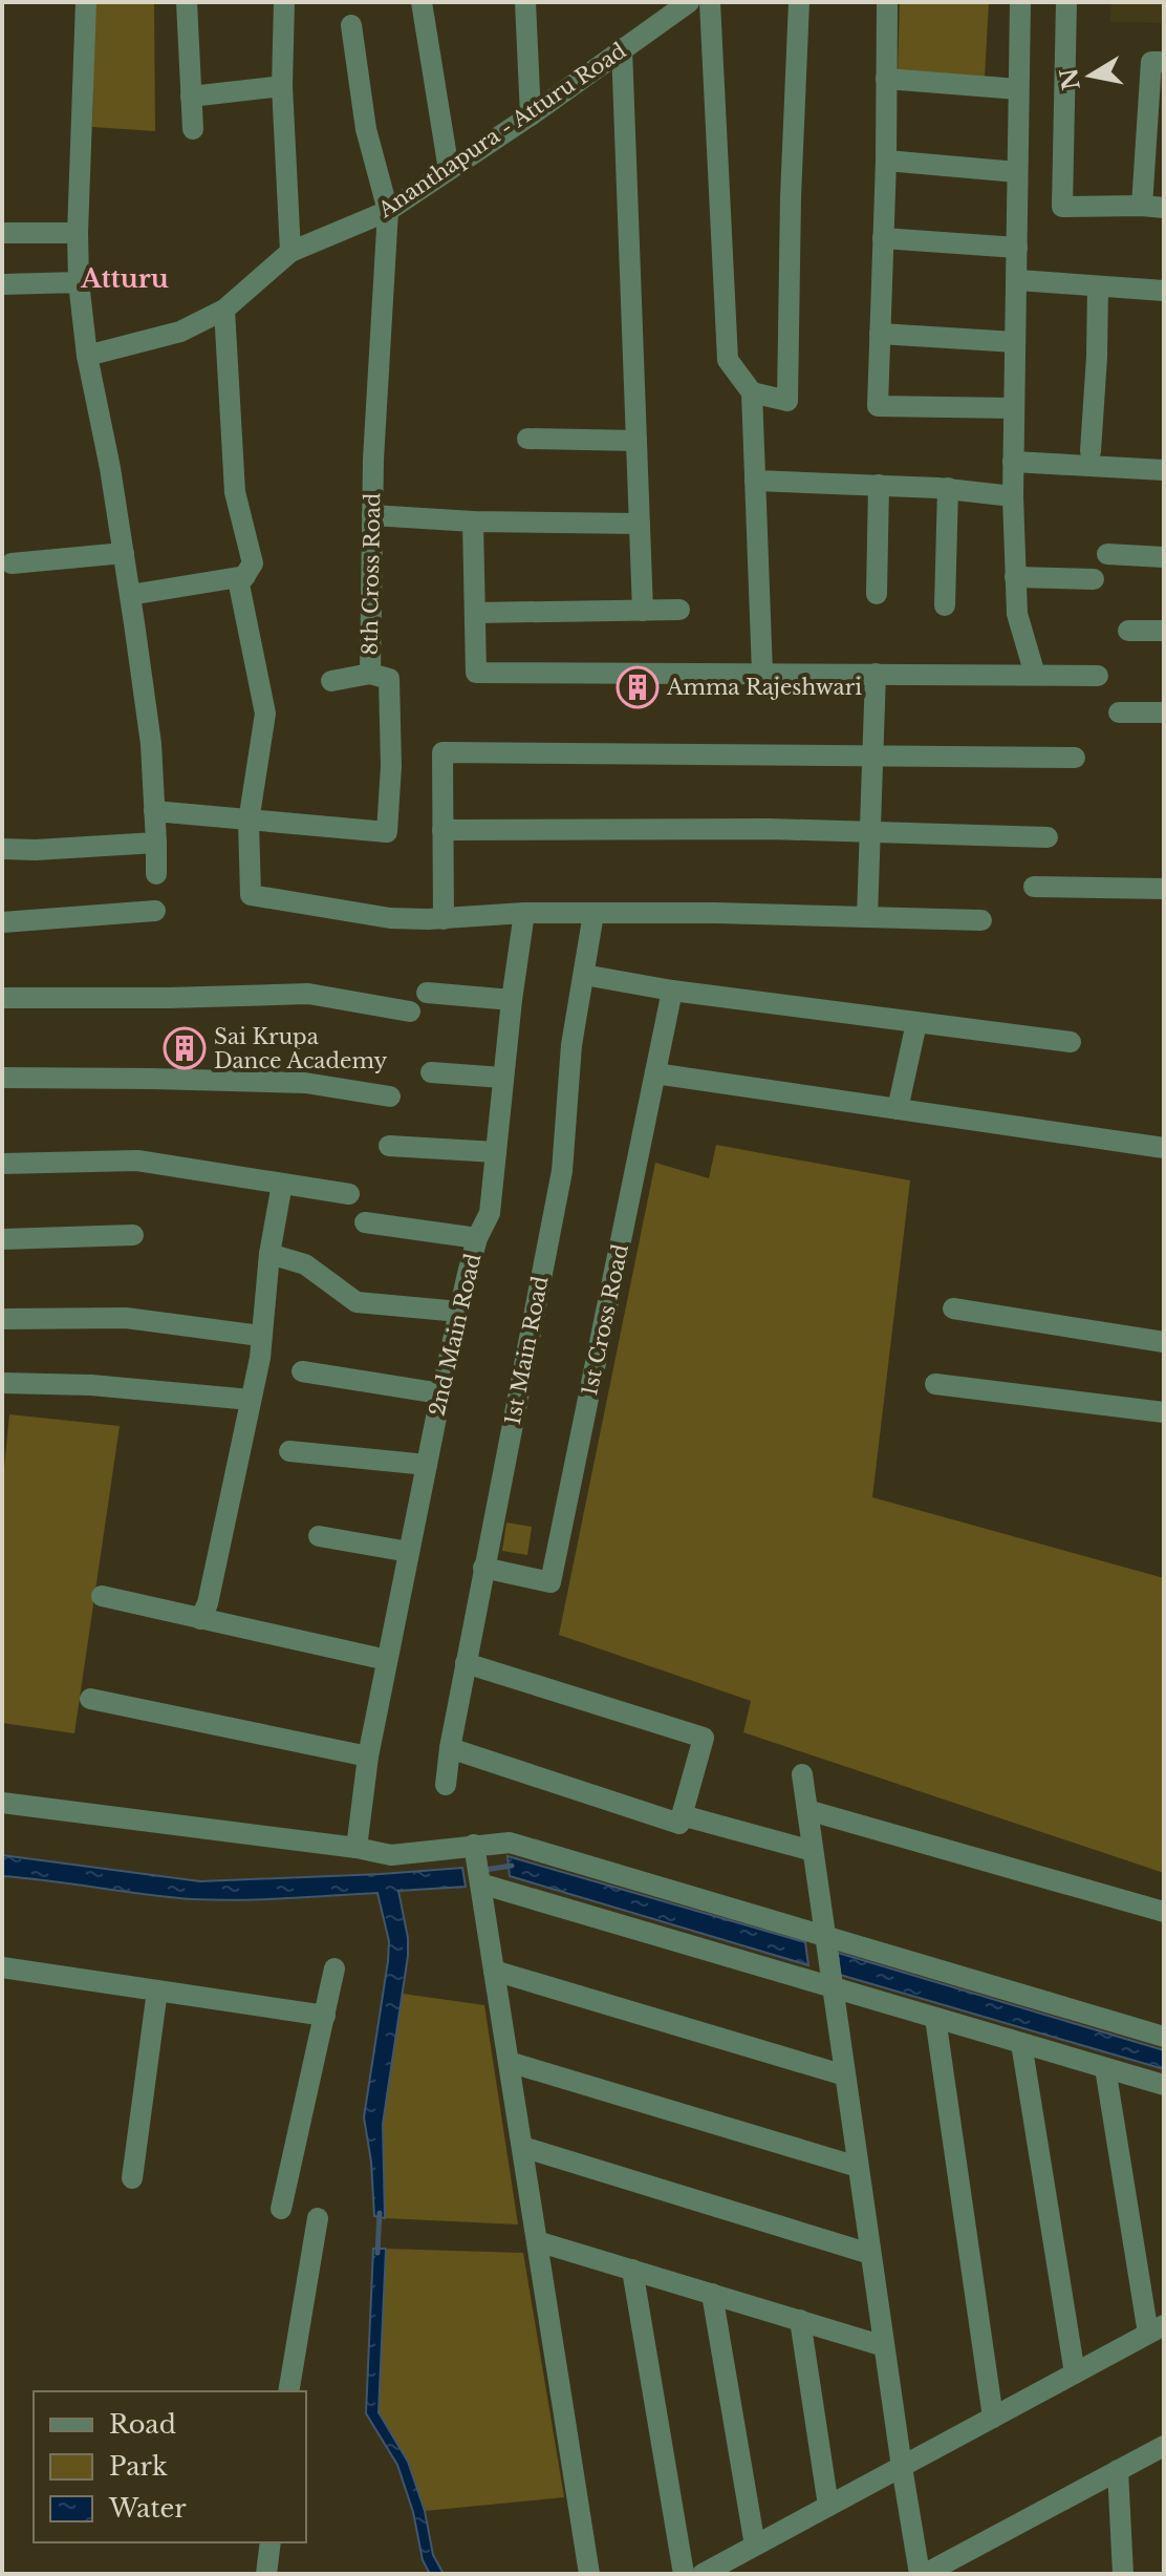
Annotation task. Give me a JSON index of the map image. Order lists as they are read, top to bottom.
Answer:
{
  "streets": {
    "street": [
      "Ananthapura - Atturu Road",
      "8th Cross Road",
      "1st Cross Road",
      "2nd Main Road",
      "1st Main Road"
    ]
  },
  "crossings": [
    ["Ananthapura - Atturu Road", "8th Cross Road"],
    ["1st Cross Road", "1st Main Road"]
  ],
  "districts": ["Atturu"],
  "places": {
    "building": ["Amma Rajeshwari", "Sai Krupa Dance Academy"]
  },
  "legend": ["Road", "Park", "Water"],
  "north": "left"
}
